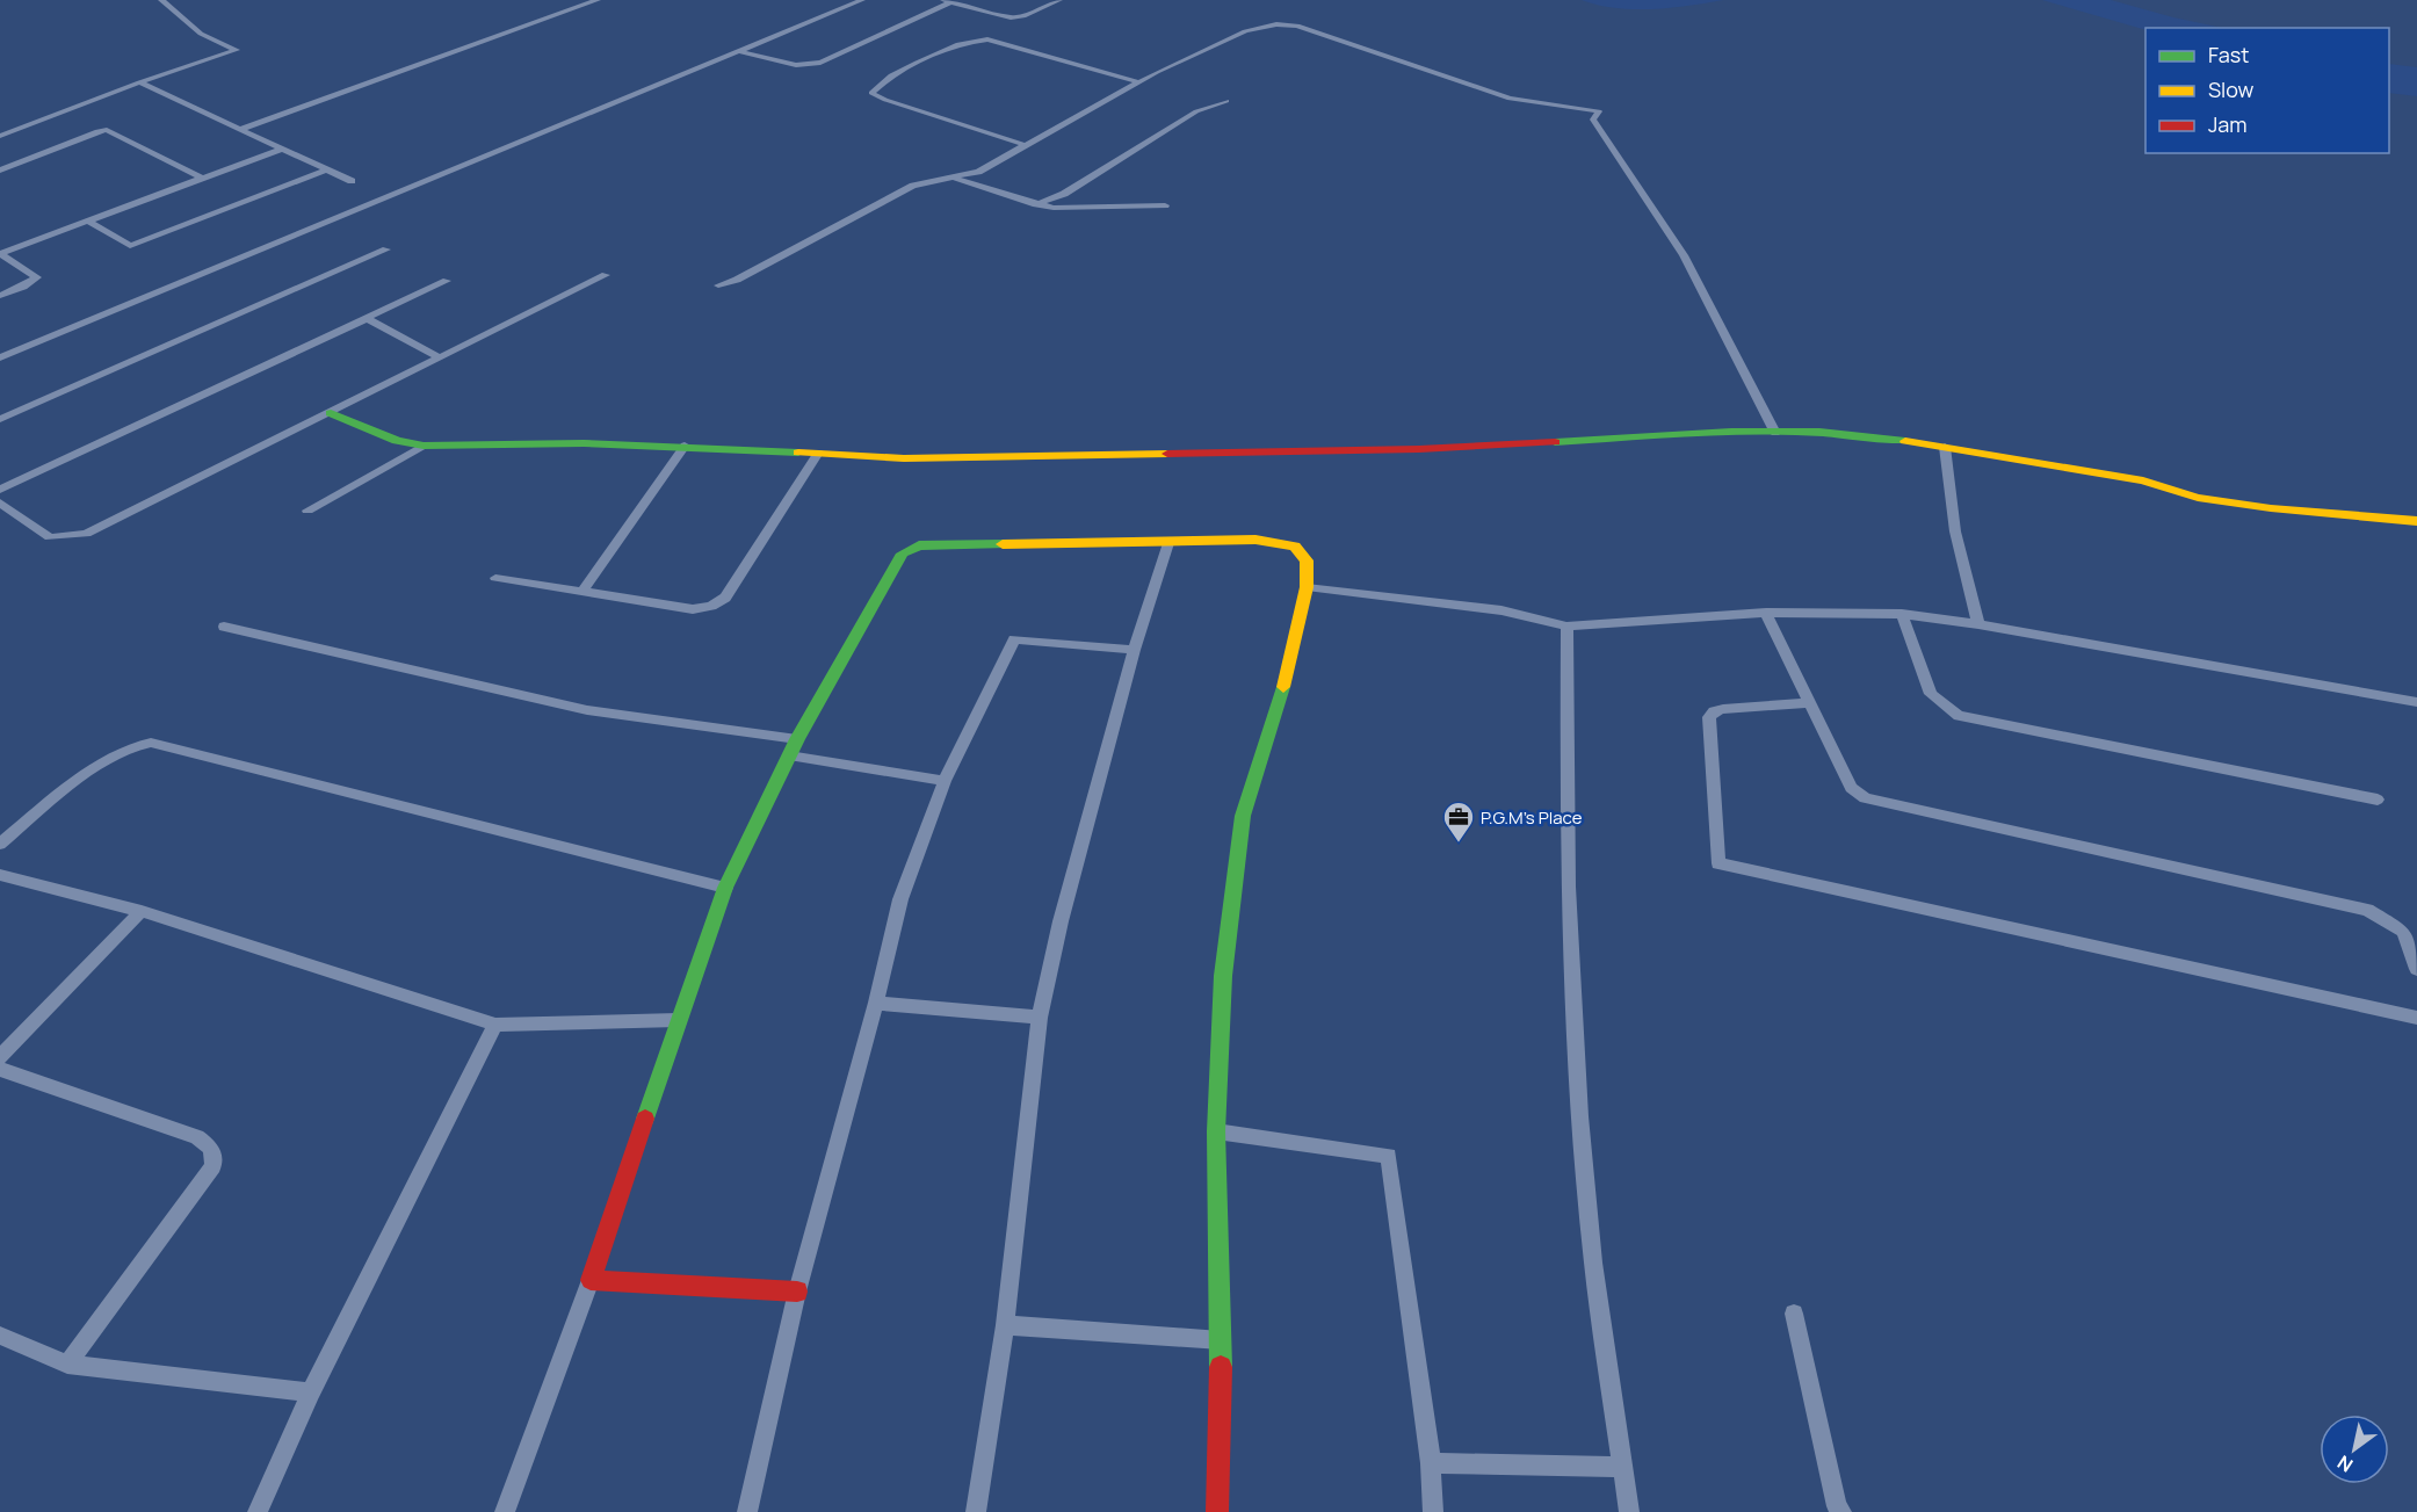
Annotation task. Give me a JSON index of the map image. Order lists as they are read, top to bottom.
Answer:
{
  "places": {
    "office": ["P.G.M’s Place"]
  },
  "legend": ["Fast", "Slow", "Jam"],
  "north": "bottom left"
}
